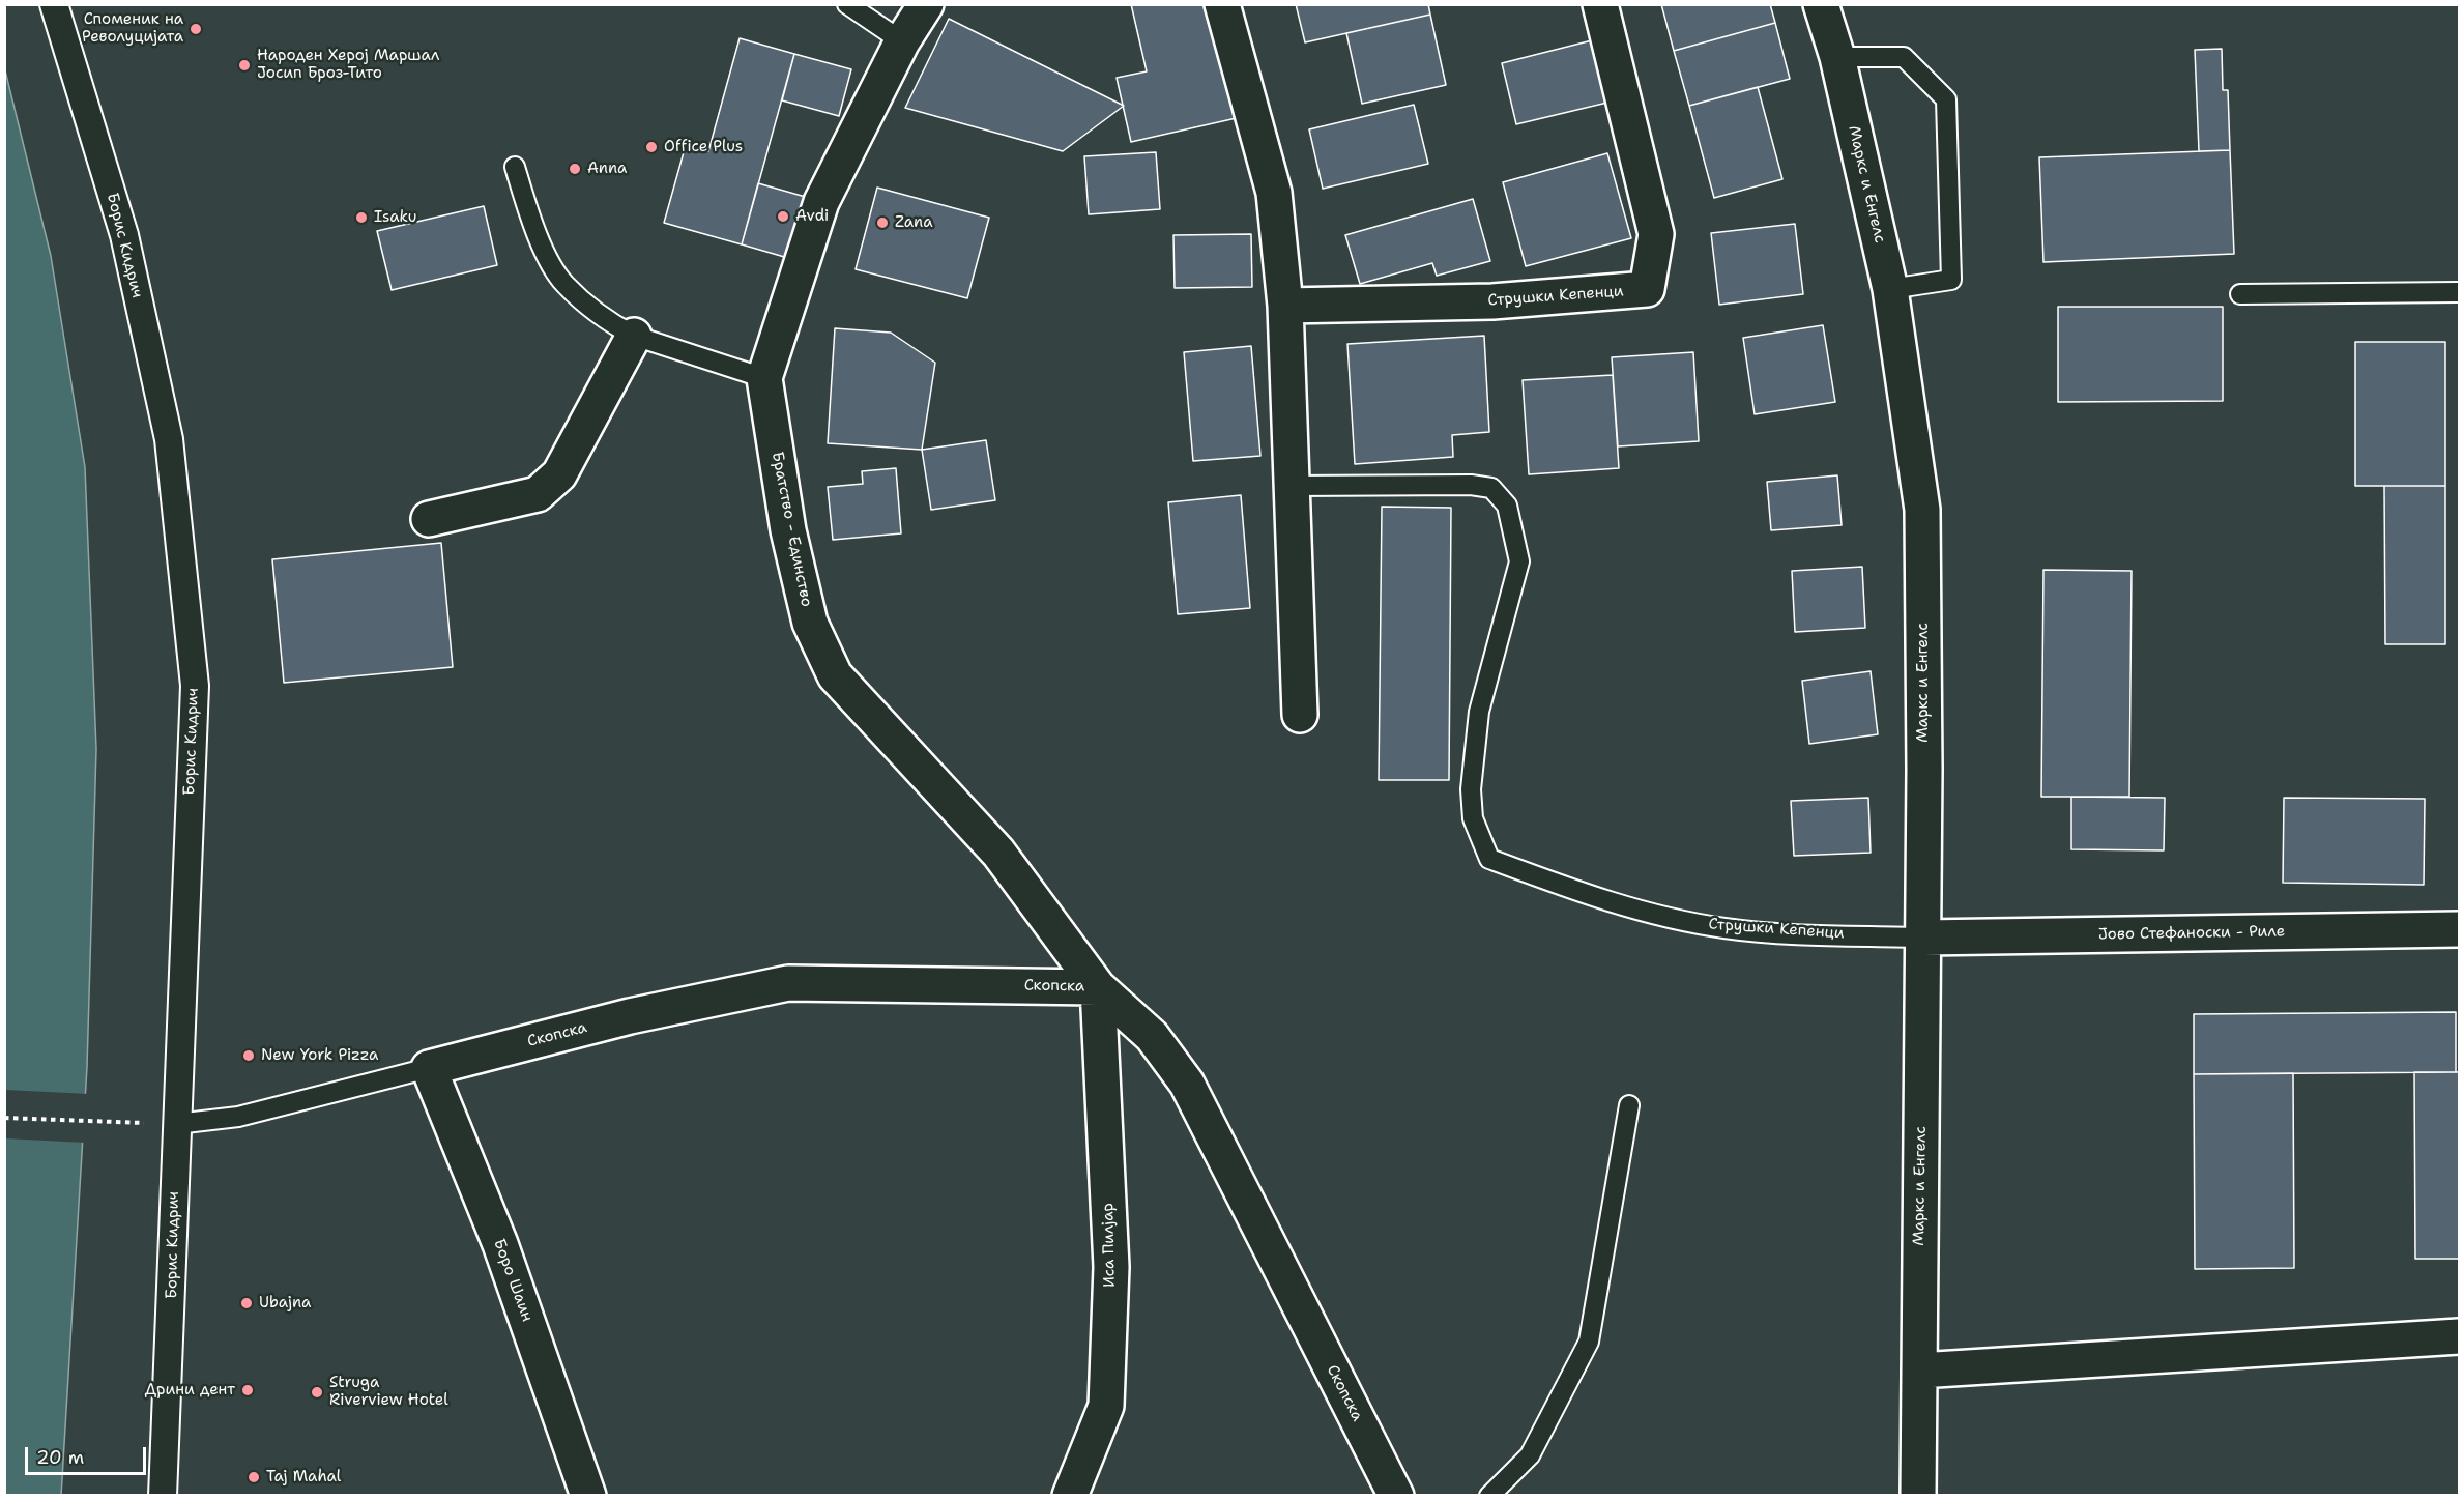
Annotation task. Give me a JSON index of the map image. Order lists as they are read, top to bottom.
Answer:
{
  "streets": {
    "street": [
      "Маркс и Енгелс",
      "Борис Кидрич",
      "Струшки Кепенци",
      "Братство - Единство",
      "Јово Стефаноски - Риле",
      "Скопска",
      "Иса Пилјар",
      "Боро Шаин"
    ]
  },
  "crossings": [
    ["Маркс и Енгелс", "Струшки Кепенци"],
    ["Маркс и Енгелс", "Јово Стефаноски - Риле"],
    ["Струшки Кепенци", "Јово Стефаноски - Риле"],
    ["Братство - Единство", "Скопска"],
    ["Братство - Единство", "Иса Пилјар"],
    ["Скопска", "Иса Пилјар"],
    ["Скопска", "Боро Шаин"]
  ],
  "places": [
    "Споменик на Револуцијата",
    "Народен Херој Маршал Јосип Броз-Тито",
    "Office Plus",
    "Anna",
    "Avdi",
    "Isaku",
    "Zana",
    "New York Pizza",
    "Ubajna",
    "Дрини дент",
    "Struga Riverview Hotel",
    "Taj Mahal"
  ],
  "scale_bar": "20 m"
}
